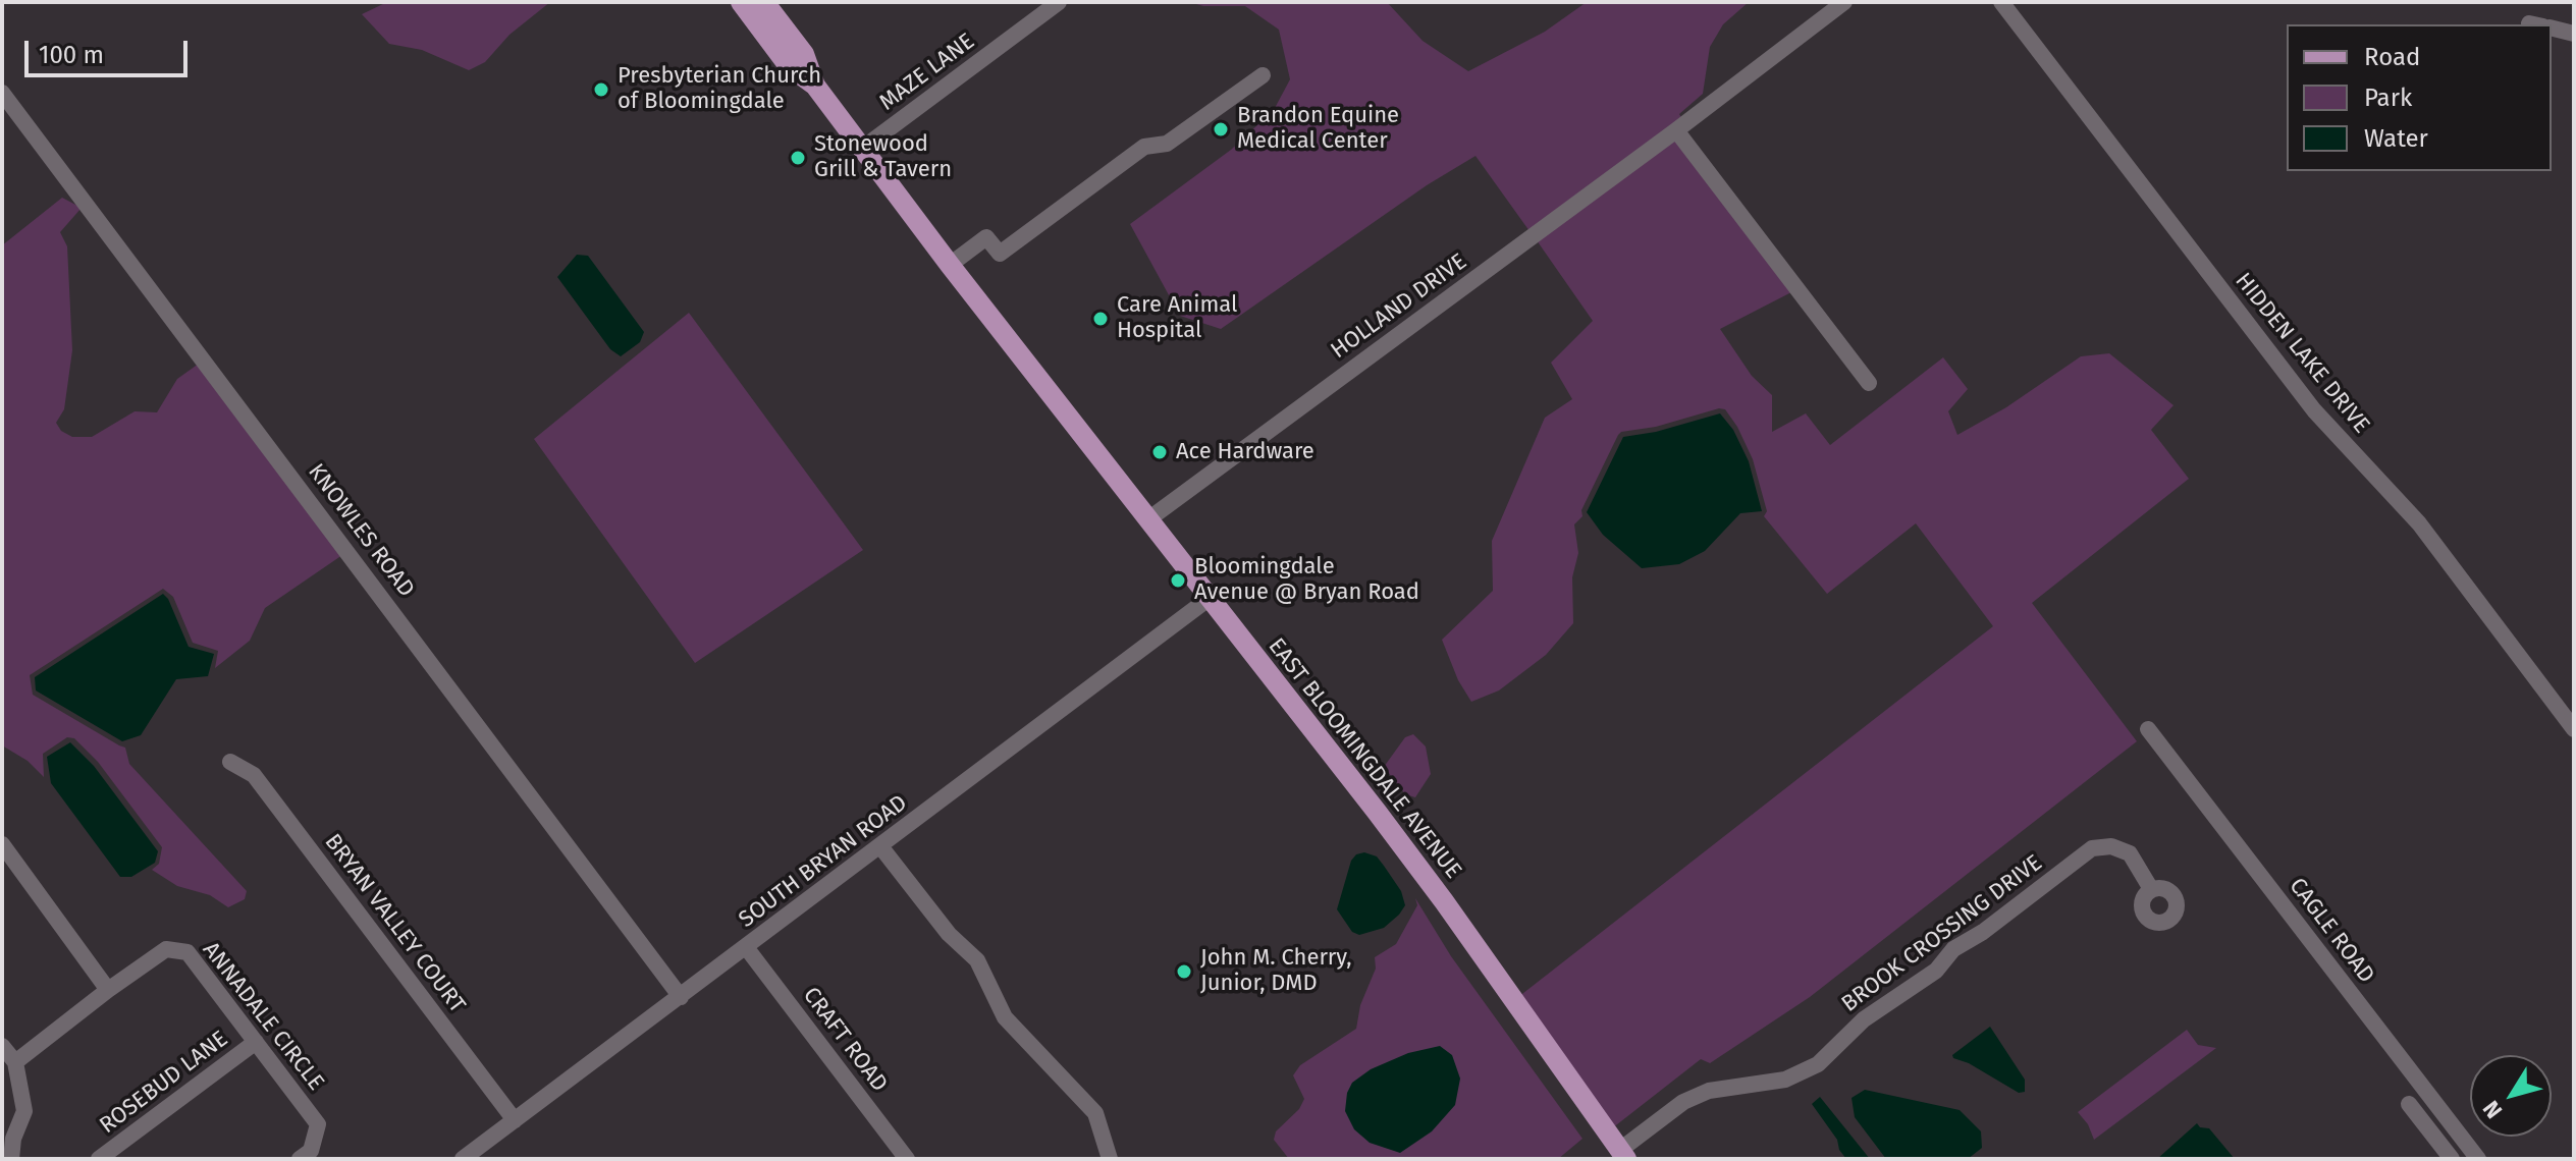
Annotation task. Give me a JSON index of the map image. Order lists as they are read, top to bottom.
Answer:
{
  "streets": {
    "main road": ["EAST BLOOMINGDALE AVENUE"],
    "street": [
      "MAZE LANE",
      "HOLLAND DRIVE",
      "HIDDEN LAKE DRIVE",
      "KNOWLES ROAD",
      "SOUTH BRYAN ROAD",
      "BRYAN VALLEY COURT",
      "CAGLE ROAD",
      "BROOK CROSSING DRIVE",
      "ANNADALE CIRCLE",
      "CRAFT ROAD",
      "ROSEBUD LANE"
    ]
  },
  "crossings": [
    ["MAZE LANE", "EAST BLOOMINGDALE AVENUE"],
    ["HOLLAND DRIVE", "EAST BLOOMINGDALE AVENUE"],
    ["KNOWLES ROAD", "SOUTH BRYAN ROAD"],
    ["EAST BLOOMINGDALE AVENUE", "SOUTH BRYAN ROAD"],
    ["EAST BLOOMINGDALE AVENUE", "BROOK CROSSING DRIVE"],
    ["SOUTH BRYAN ROAD", "BRYAN VALLEY COURT"],
    ["SOUTH BRYAN ROAD", "CRAFT ROAD"],
    ["ANNADALE CIRCLE", "ROSEBUD LANE"]
  ],
  "places": [
    "Presbyterian Church of Bloomingdale",
    "Brandon Equine Medical Center",
    "Stonewood Grill & Tavern",
    "Care Animal Hospital",
    "Ace Hardware",
    "Bloomingdale Avenue @ Bryan Road",
    "John M. Cherry, Junior, DMD"
  ],
  "legend": ["Road", "Park", "Water"],
  "scale_bar": "100 m",
  "north": "bottom left"
}
